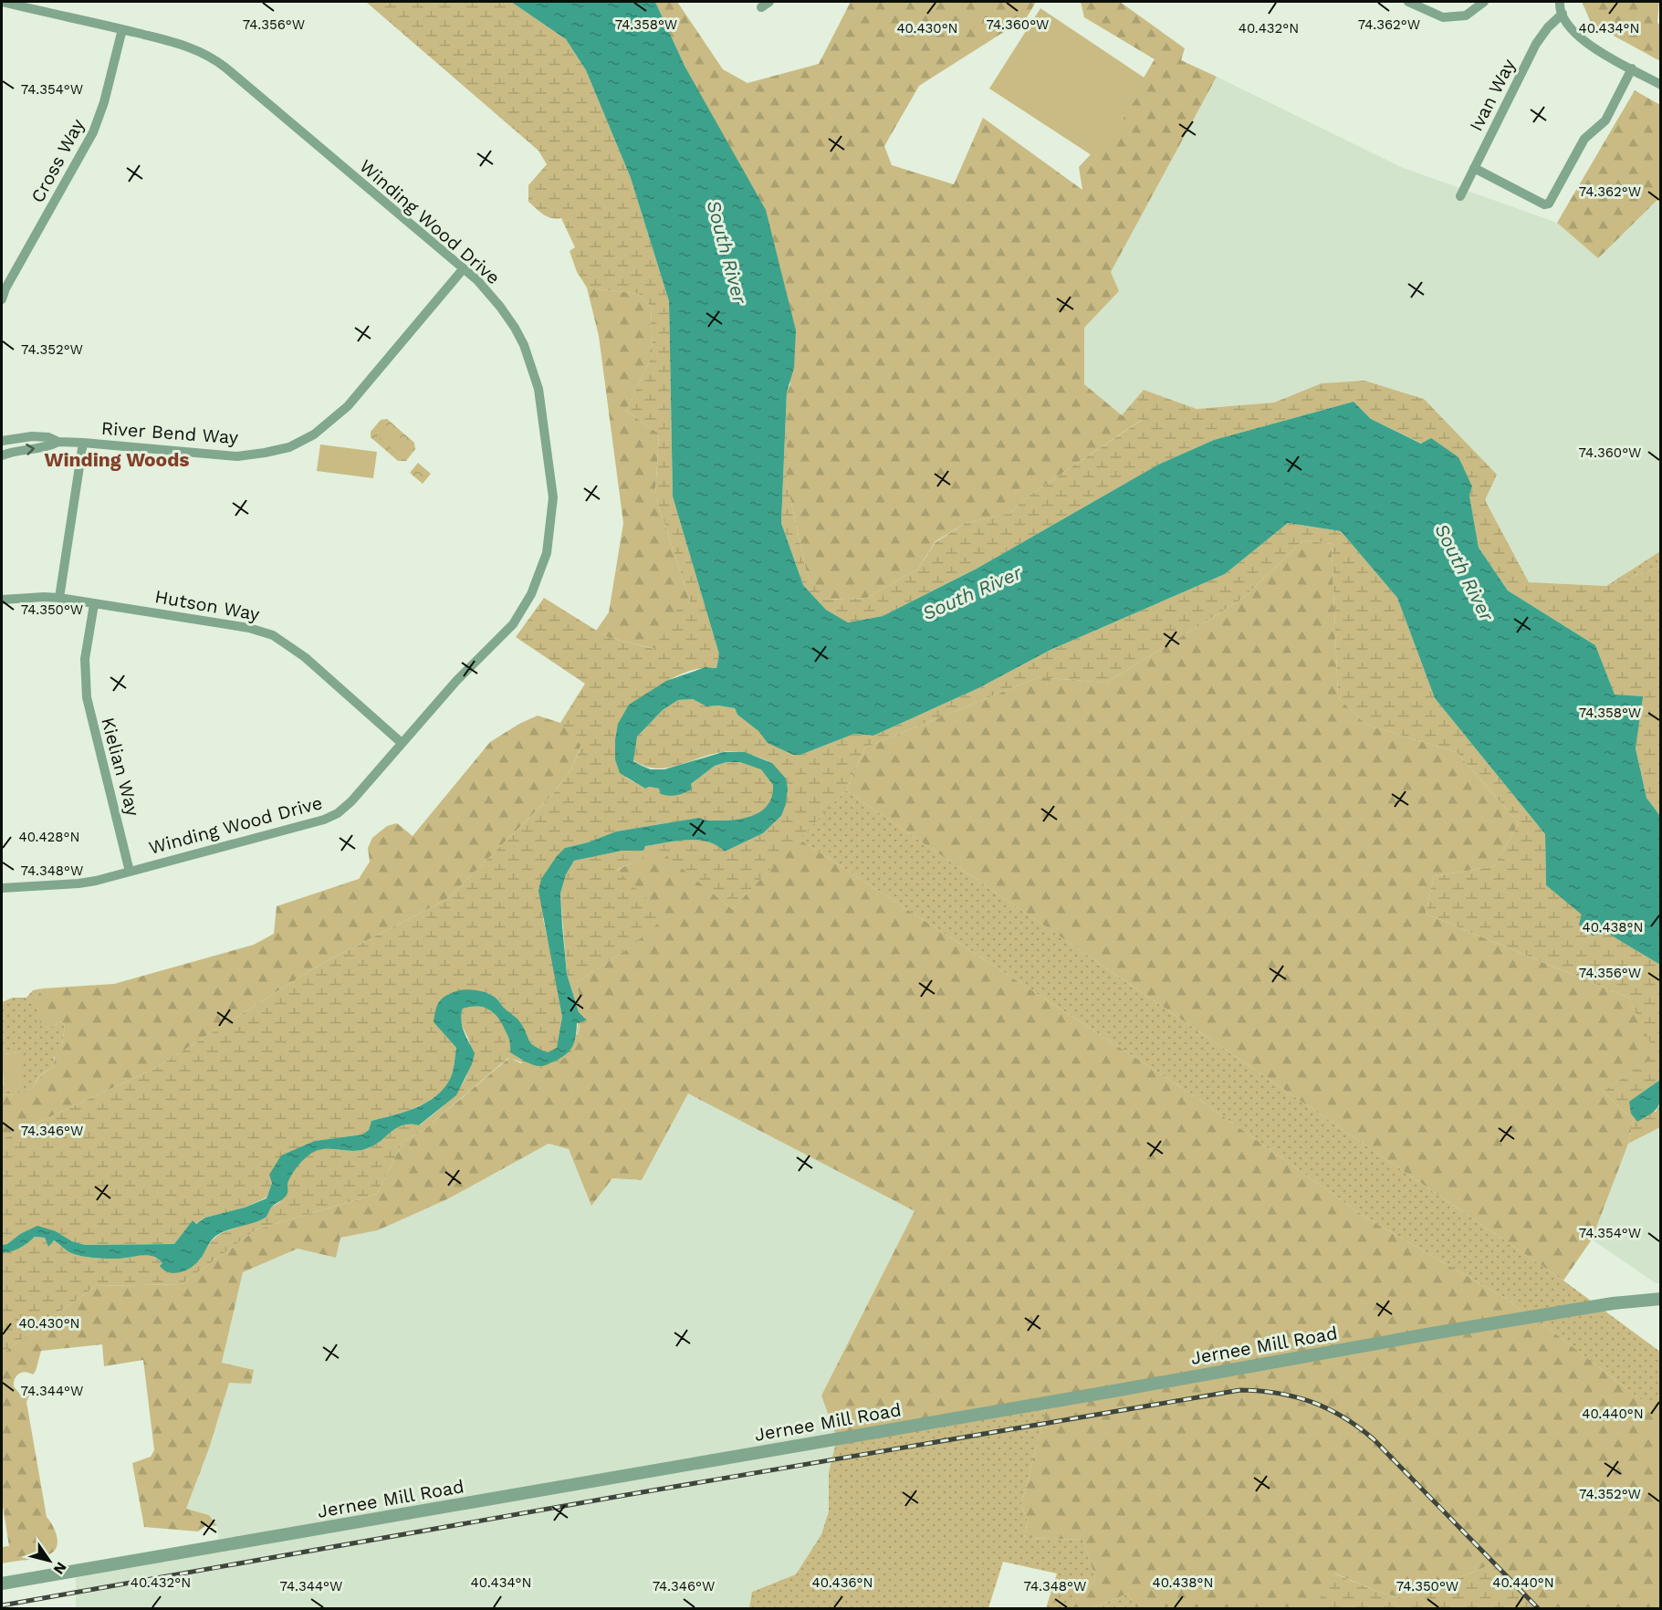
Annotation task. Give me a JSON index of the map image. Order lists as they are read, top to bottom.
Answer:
{
  "streets": {
    "street": [
      "Ivan Way",
      "Cross Way",
      "Winding Wood Drive",
      "River Bend Way",
      "Hutson Way",
      "Kielian Way",
      "Jernee Mill Road"
    ]
  },
  "crossings": [
    ["Cross Way", "Winding Wood Drive"],
    ["Winding Wood Drive", "River Bend Way"],
    ["Winding Wood Drive", "Hutson Way"],
    ["Winding Wood Drive", "Kielian Way"],
    ["Hutson Way", "Kielian Way"]
  ],
  "districts": ["Winding Woods"],
  "water": ["South River"],
  "north": "bottom right",
  "coordinates": [
    "74.356°W",
    "74.358°W",
    "74.360°W",
    "74.362°W",
    "40.430°N",
    "40.432°N",
    "40.434°N",
    "74.354°W",
    "74.352°W",
    "74.350°W",
    "40.428°N",
    "74.348°W",
    "40.438°N",
    "74.346°W",
    "74.344°W",
    "40.440°N",
    "40.436°N"
  ]
}
